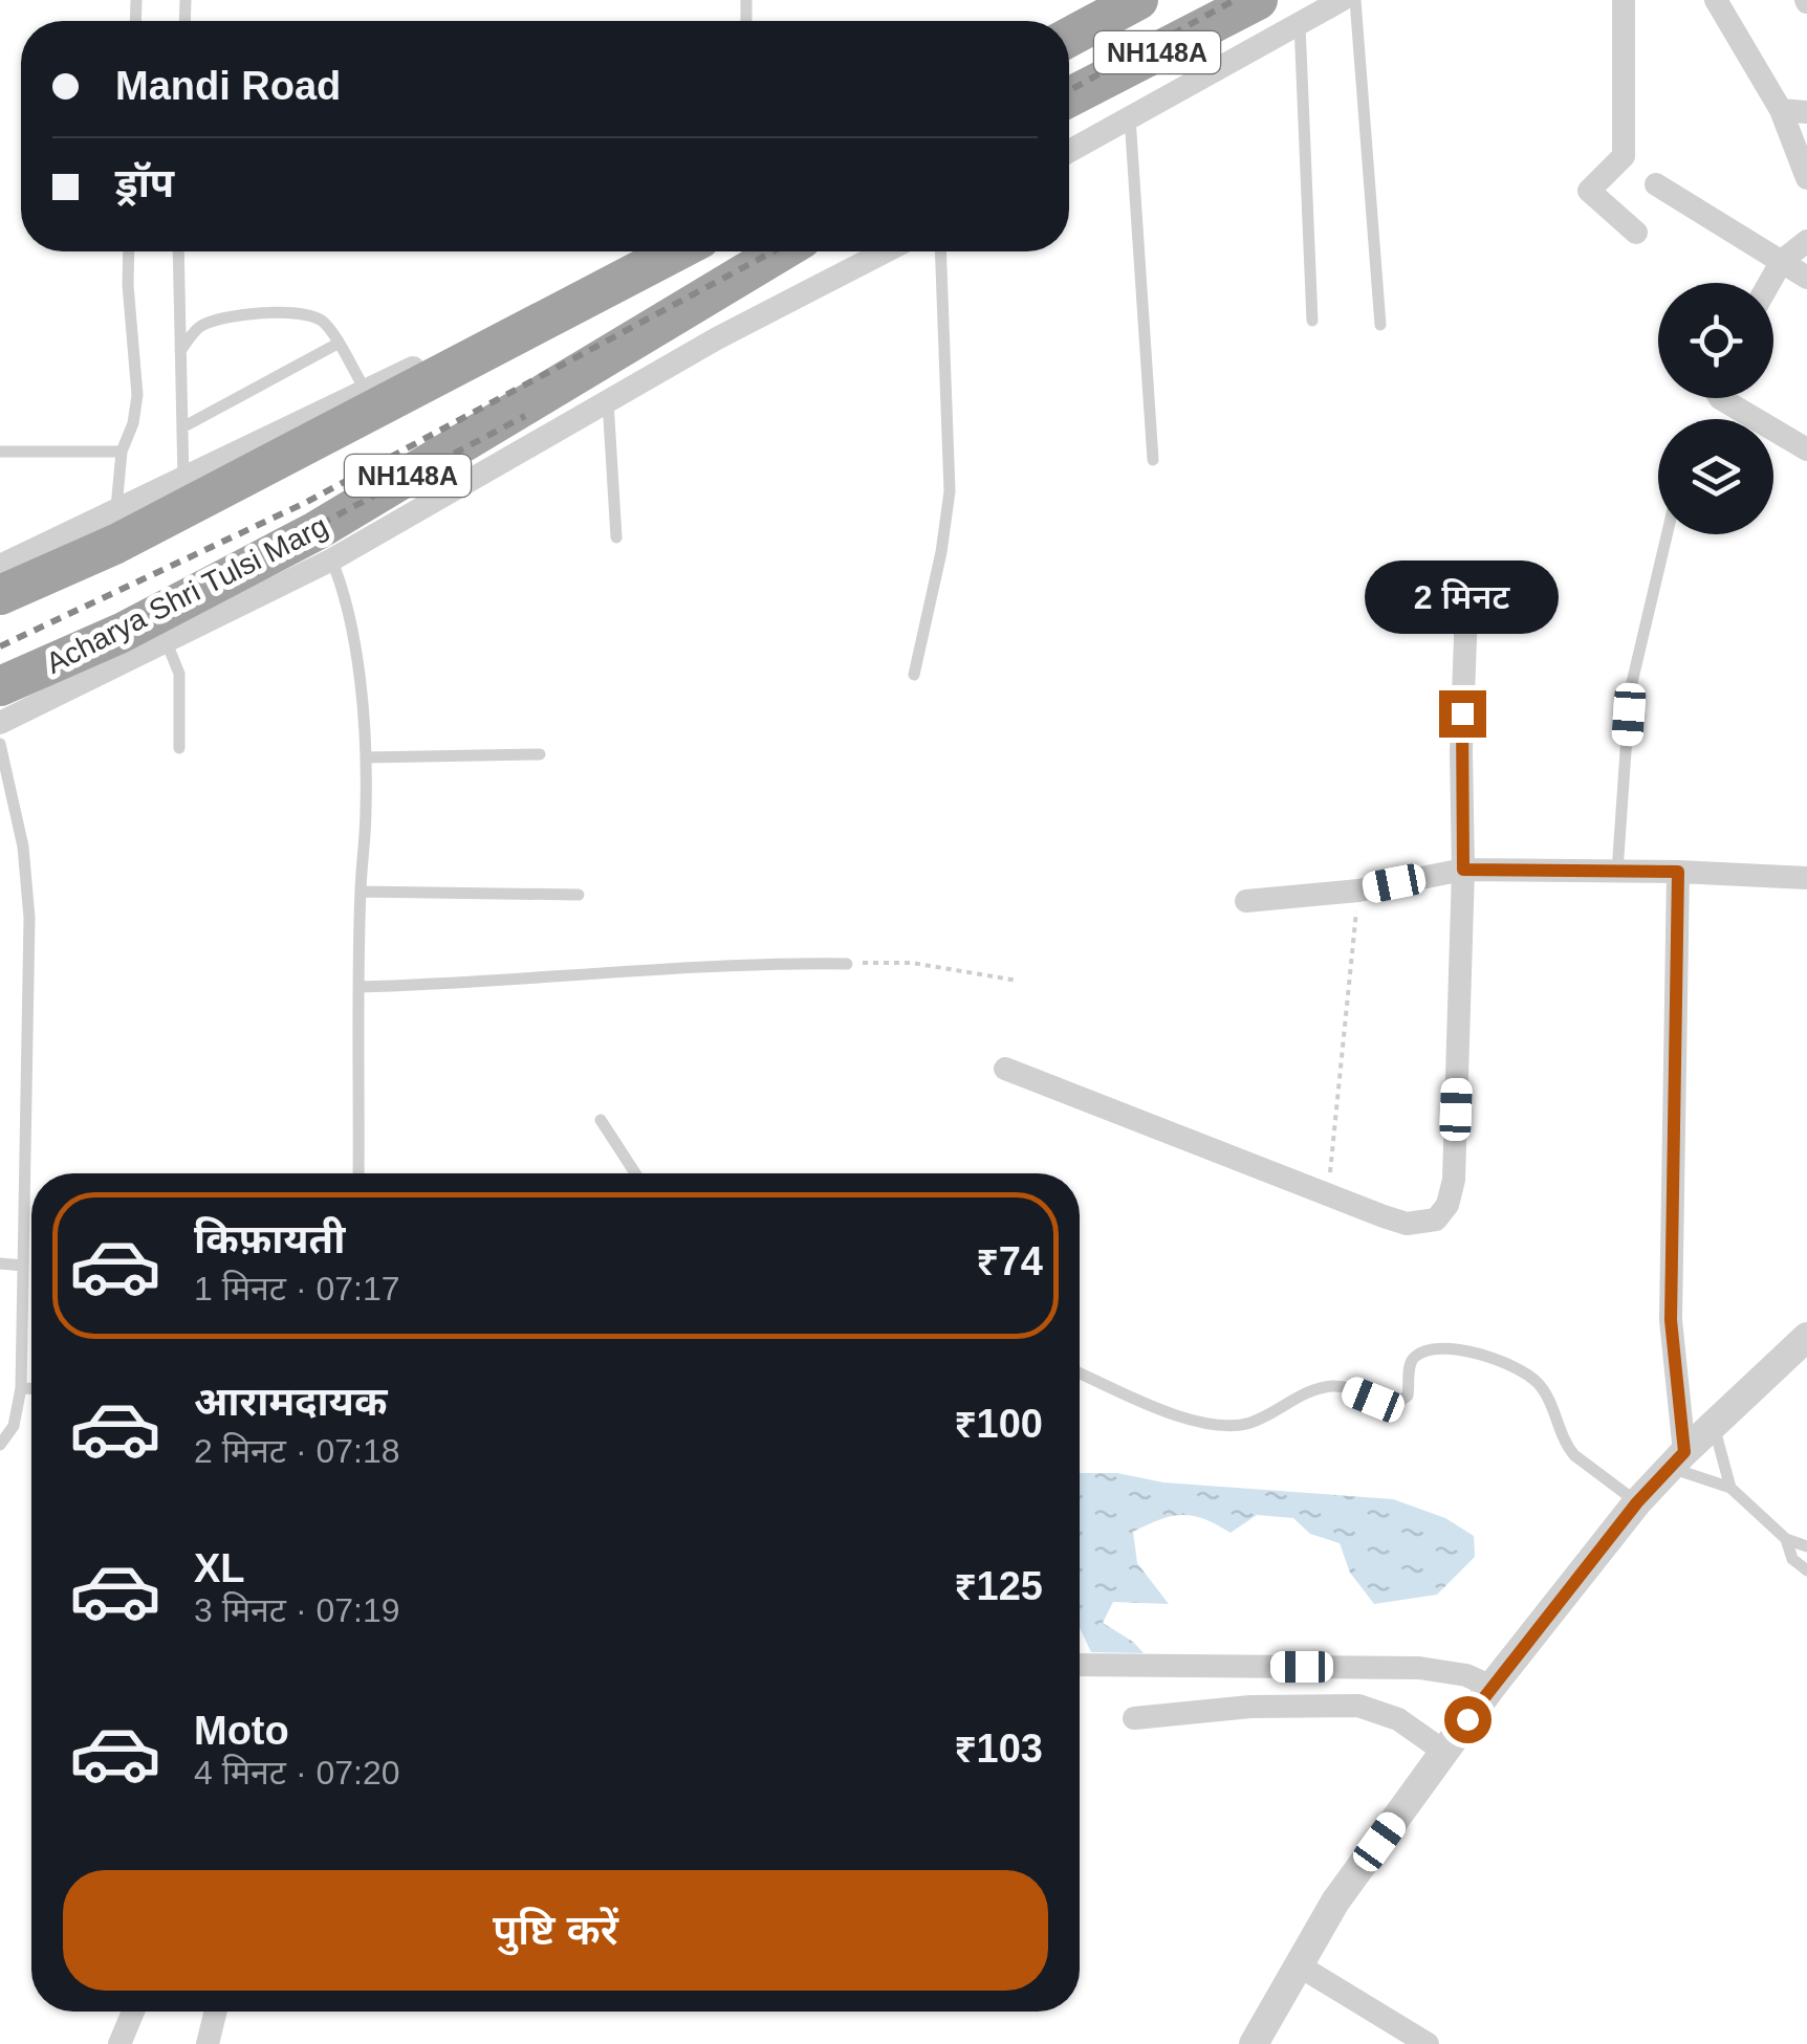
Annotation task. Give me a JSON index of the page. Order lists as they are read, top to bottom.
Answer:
{
  "streets": {
    "highway": ["NH148A", "Acharya Shri Tulsi Marg"]
  },
  "page": {
    "banner": ["Mandi Road", "ड्रॉप"],
    "bubble": "2 मिनट",
    "list": [
      {
        "name": "किफ़ायती",
        "note": "1 मिनट · 07:17",
        "value": "₹74"
      },
      {
        "name": "आरामदायक",
        "note": "2 मिनट · 07:18",
        "value": "₹100"
      },
      {
        "name": "XL",
        "note": "3 मिनट · 07:19",
        "value": "₹125"
      },
      {
        "name": "Moto",
        "note": "4 मिनट · 07:20",
        "value": "₹103"
      }
    ],
    "buttons": "पुष्टि करें"
  }
}
